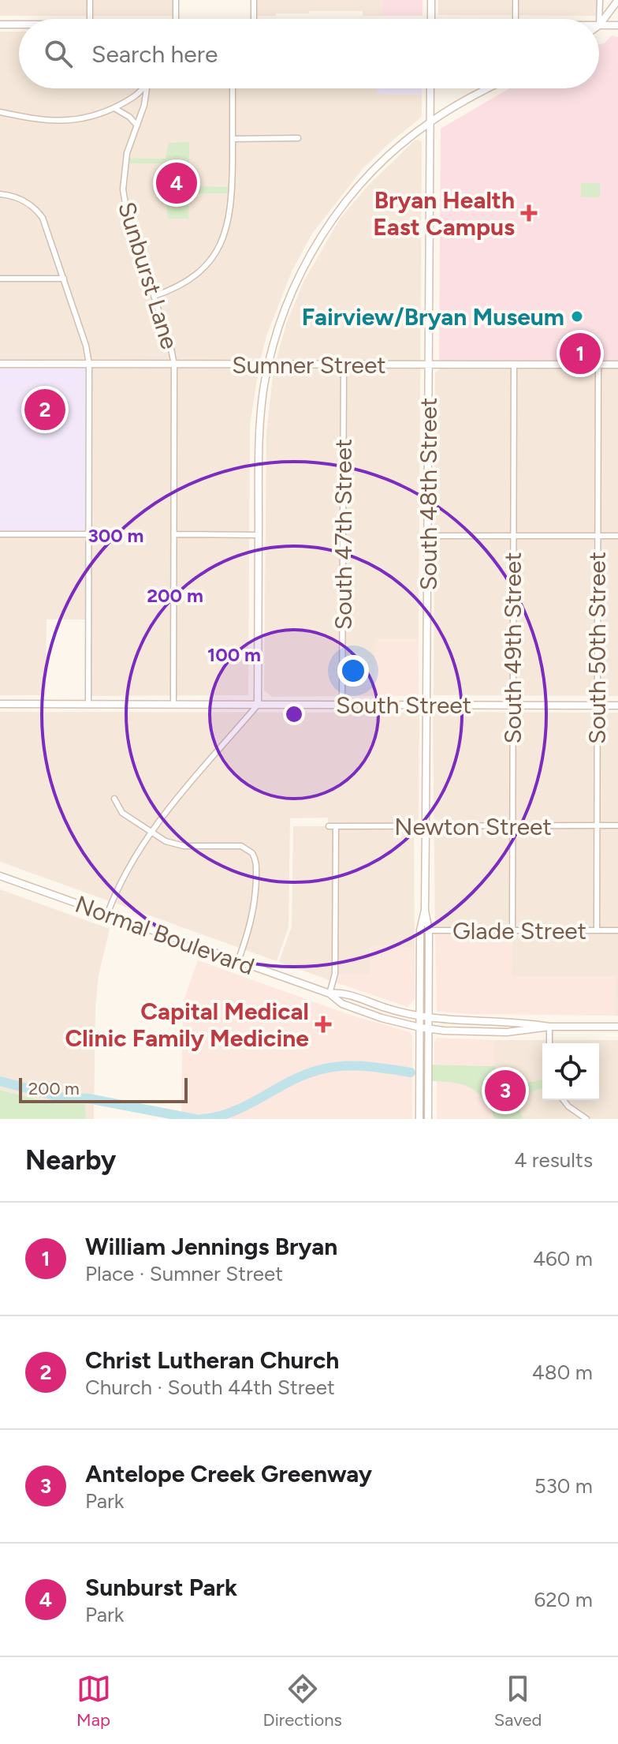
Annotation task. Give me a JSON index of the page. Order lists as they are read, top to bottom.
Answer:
{
  "streets": {
    "main road": [
      "Sumner Street",
      "South 48th Street",
      "South Street",
      "Normal Boulevard"
    ],
    "street": [
      "Sunburst Lane",
      "South 47th Street",
      "South 49th Street",
      "South 50th Street",
      "Newton Street",
      "Glade Street"
    ]
  },
  "crossings": [
    ["Sunburst Lane", "Sumner Street"],
    ["Sunburst Lane", "South Street"],
    ["Sumner Street", "South 48th Street"],
    ["Sumner Street", "South 47th Street"],
    ["Sumner Street", "South 49th Street"],
    ["Sumner Street", "South 50th Street"],
    ["South 48th Street", "South Street"],
    ["South 48th Street", "Newton Street"],
    ["South 48th Street", "Glade Street"],
    ["South 48th Street", "Normal Boulevard"],
    ["South 47th Street", "South Street"],
    ["South 49th Street", "South Street"],
    ["South 49th Street", "Newton Street"],
    ["South 49th Street", "Glade Street"],
    ["South 50th Street", "South Street"],
    ["South 50th Street", "Newton Street"],
    ["South 50th Street", "Glade Street"]
  ],
  "places": {
    "health": ["Bryan Health East Campus", "Capital Medical Clinic Family Medicine"],
    "other": ["Fairview/Bryan Museum"]
  },
  "scale_bar": "200 m",
  "page": {
    "search": "Search here",
    "pins": [
      "4",
      "1",
      "2",
      "3"
    ],
    "scale": "200 m",
    "heading": ["Nearby", "4 results"],
    "list": [
      {
        "mark": "1",
        "name": "William Jennings Bryan",
        "note": "Place · Sumner Street",
        "value": "460 m"
      },
      {
        "mark": "2",
        "name": "Christ Lutheran Church",
        "note": "Church · South 44th Street",
        "value": "480 m"
      },
      {
        "mark": "3",
        "name": "Antelope Creek Greenway",
        "note": "Park",
        "value": "530 m"
      },
      {
        "mark": "4",
        "name": "Sunburst Park",
        "note": "Park",
        "value": "620 m"
      }
    ],
    "nav": ["Map", "Directions", "Saved"]
  },
  "rings": ["300 m", "200 m", "100 m"]
}
